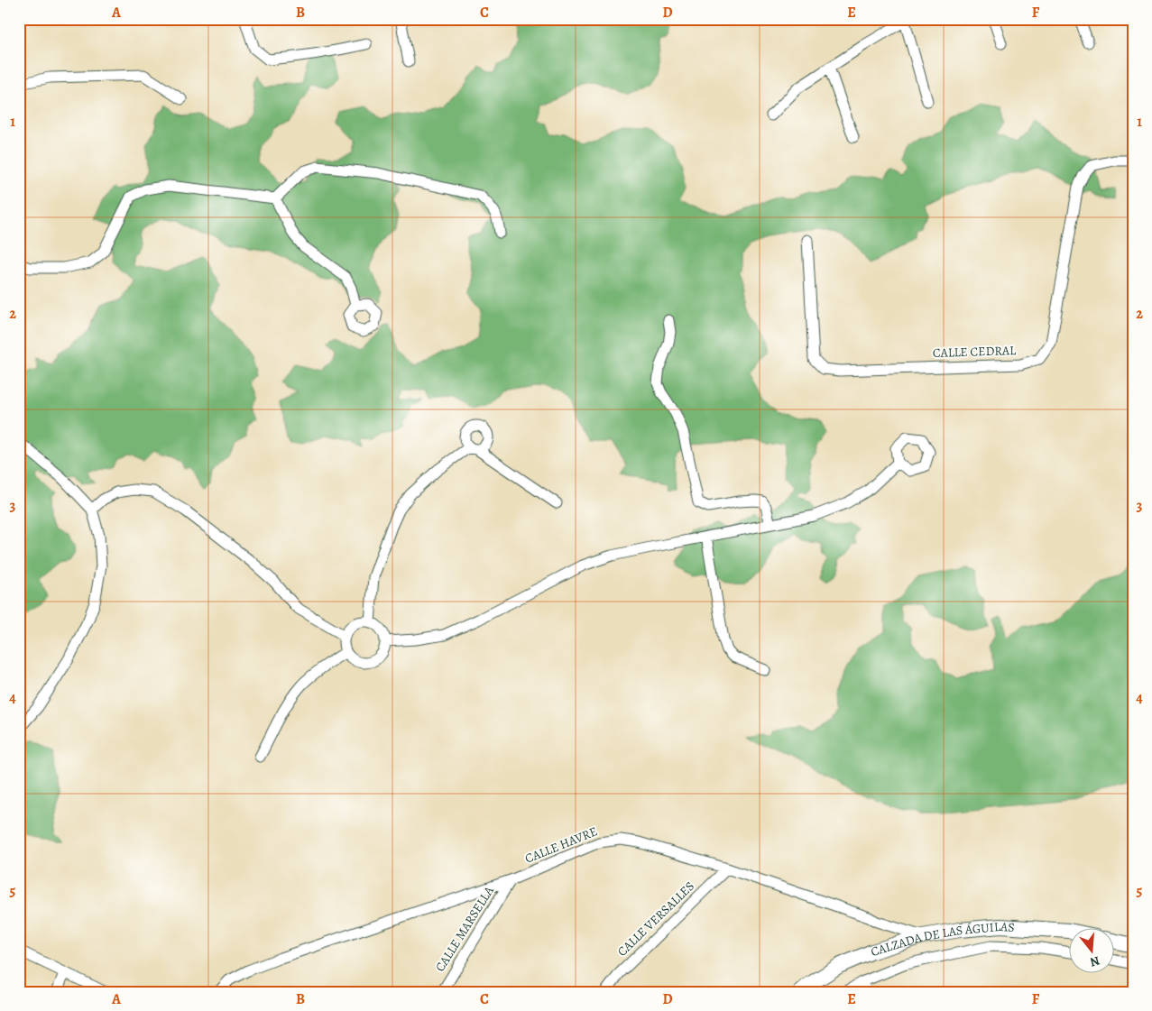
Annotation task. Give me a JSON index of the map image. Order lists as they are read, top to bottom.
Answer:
{
  "streets": {
    "main road": ["CALZADA DE LAS ÁGUILAS"],
    "street": [
      "CALLE CEDRAL",
      "CALLE HAVRE",
      "CALLE VERSALLES",
      "CALLE MARSELLA"
    ]
  },
  "crossings": [
    ["CALLE HAVRE", "CALLE VERSALLES"],
    ["CALLE HAVRE", "CALLE MARSELLA"],
    ["CALLE HAVRE", "CALZADA DE LAS ÁGUILAS"]
  ],
  "north": "bottom",
  "grid": {
    "columns": [
      "A",
      "B",
      "C",
      "D",
      "E",
      "F"
    ],
    "rows": [
      "1",
      "2",
      "3",
      "4",
      "5"
    ]
  }
}
